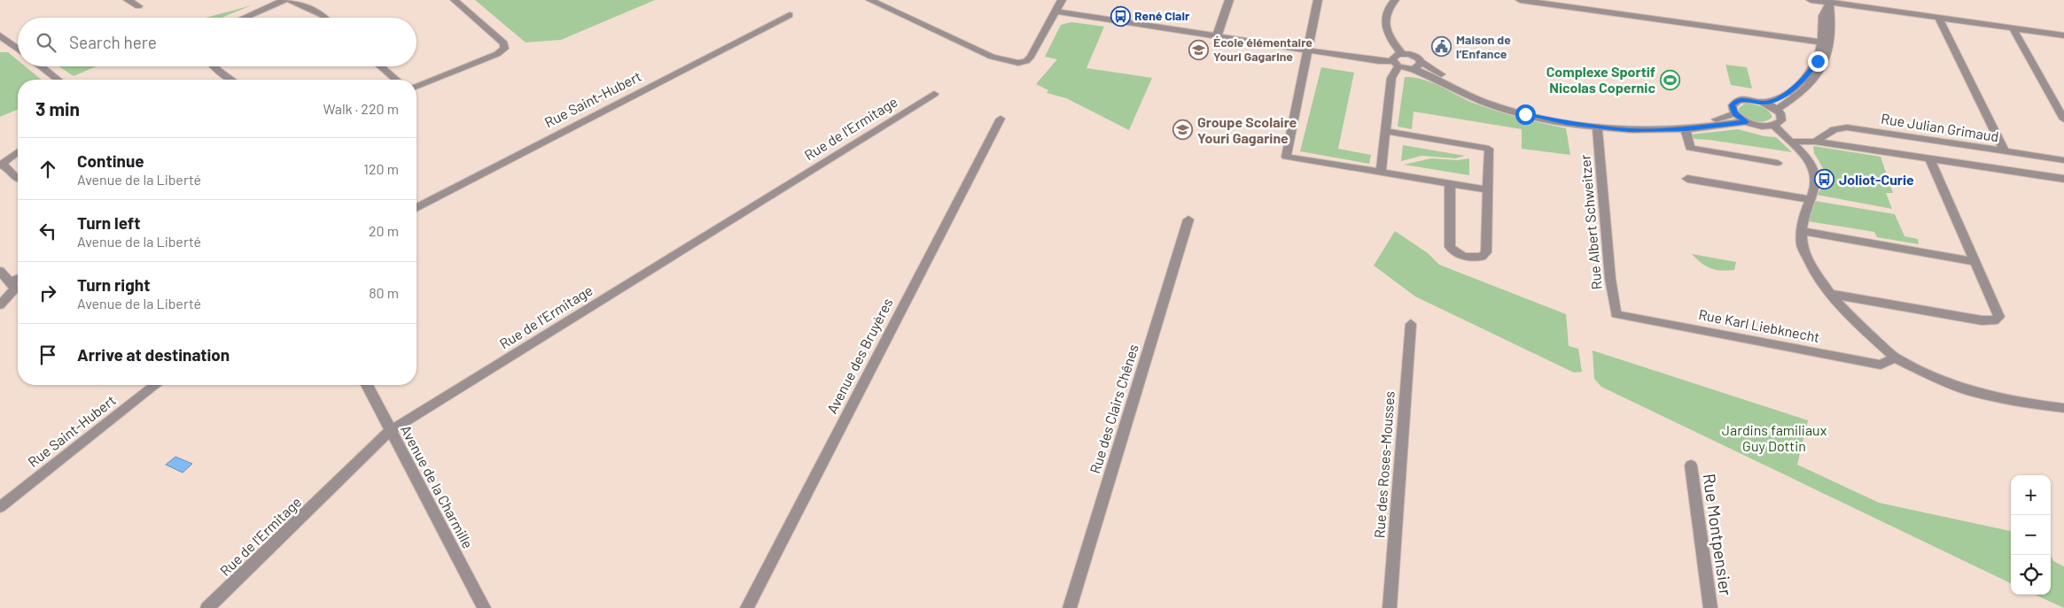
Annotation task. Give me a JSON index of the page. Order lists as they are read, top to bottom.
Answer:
{
  "streets": {
    "street": [
      "Rue Saint-Hubert",
      "Rue Julian Grimaud",
      "Rue de l'Ermitage",
      "Rue Albert Schweitzer",
      "Rue Karl Liebknecht",
      "Avenue des Bruyères",
      "Rue des Clairs Chênes",
      "Rue des Roses-Mousses",
      "Avenue de la Charmille",
      "Rue Montpensier"
    ]
  },
  "crossings": [
    ["Rue de l'Ermitage", "Avenue de la Charmille"],
    ["Rue Albert Schweitzer", "Rue Karl Liebknecht"]
  ],
  "parks": ["Jardins familiaux Guy Dottin"],
  "places": {
    "bus stop": ["René Clair", "Joliot-Curie"],
    "public building": ["Maison de l’Enfance"],
    "school or university": ["École élémentaire Youri Gagarine", "Groupe Scolaire Youri Gagarine"],
    "sports": ["Complexe Sportif Nicolas Copernic"]
  },
  "page": {
    "search": "Search here",
    "heading": ["3 min", "Walk · 220 m"],
    "list": [
      ["Continue", "Avenue de la Liberté", "120 m"],
      ["Turn left", "Avenue de la Liberté", "20 m"],
      ["Turn right", "Avenue de la Liberté", "80 m"],
      "Arrive at destination"
    ],
    "map_buttons": ["+", "−"]
  }
}
